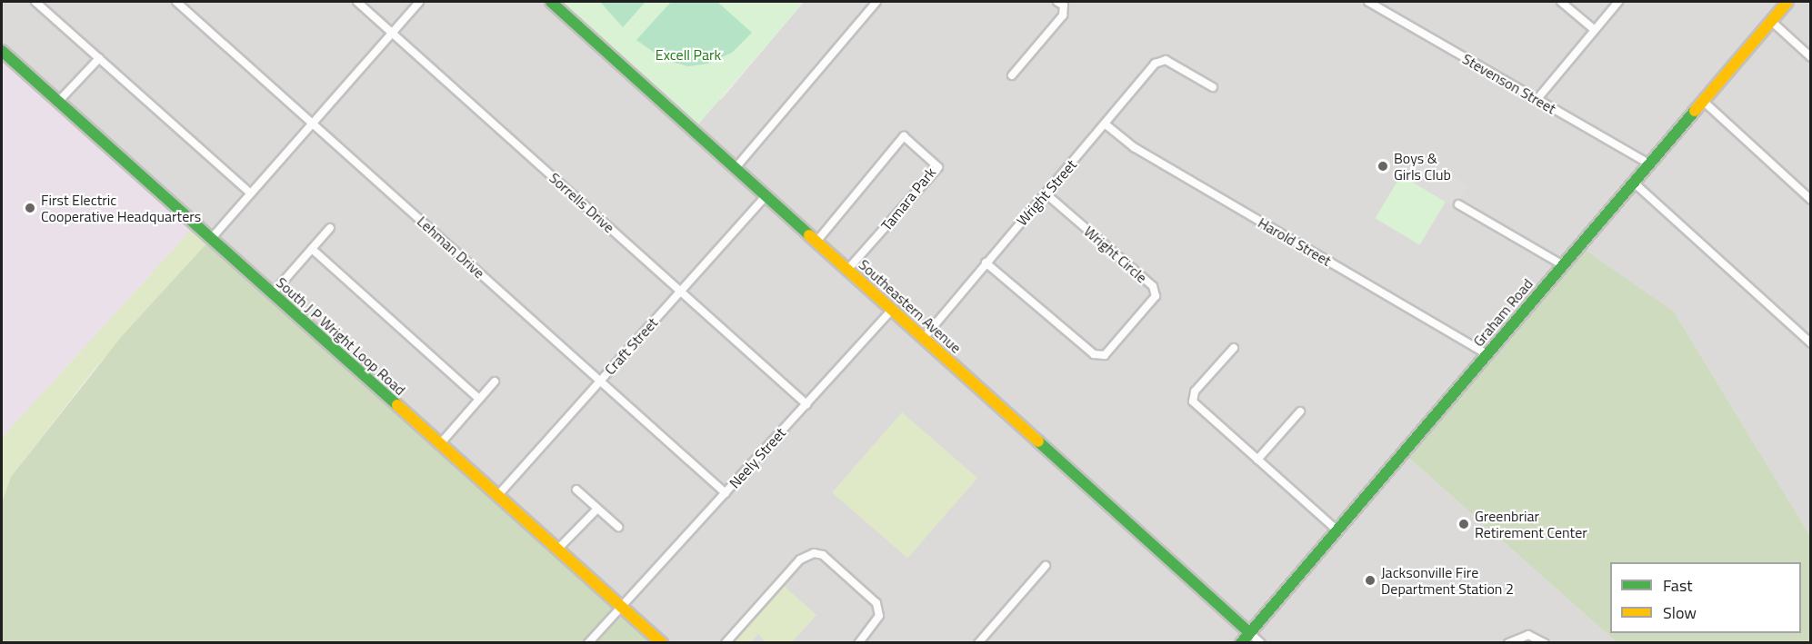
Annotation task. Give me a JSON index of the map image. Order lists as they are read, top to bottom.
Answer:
{
  "streets": {
    "main road": ["Southeastern Avenue", "Graham Road", "South J P Wright Loop Road"],
    "street": [
      "Stevenson Street",
      "Wright Street",
      "Tamara Park",
      "Sorrells Drive",
      "Harold Street",
      "Lehman Drive",
      "Wright Circle",
      "Craft Street",
      "Neely Street"
    ]
  },
  "crossings": [
    ["Stevenson Street", "Graham Road"],
    ["Wright Street", "Harold Street"],
    ["Wright Street", "Wright Circle"],
    ["Wright Street", "Southeastern Avenue"],
    ["Tamara Park", "Southeastern Avenue"],
    ["Sorrells Drive", "Craft Street"],
    ["Sorrells Drive", "Neely Street"],
    ["Harold Street", "Graham Road"],
    ["Lehman Drive", "Craft Street"],
    ["Lehman Drive", "Neely Street"],
    ["Southeastern Avenue", "Graham Road"],
    ["Southeastern Avenue", "Craft Street"],
    ["Southeastern Avenue", "Neely Street"],
    ["South J P Wright Loop Road", "Craft Street"],
    ["South J P Wright Loop Road", "Neely Street"]
  ],
  "parks": ["Excell Park"],
  "places": [
    "Boys & Girls Club",
    "First Electric Cooperative Headquarters",
    "Greenbriar Retirement Center",
    "Jacksonville Fire Department Station 2"
  ],
  "legend": ["Fast", "Slow"]
}
